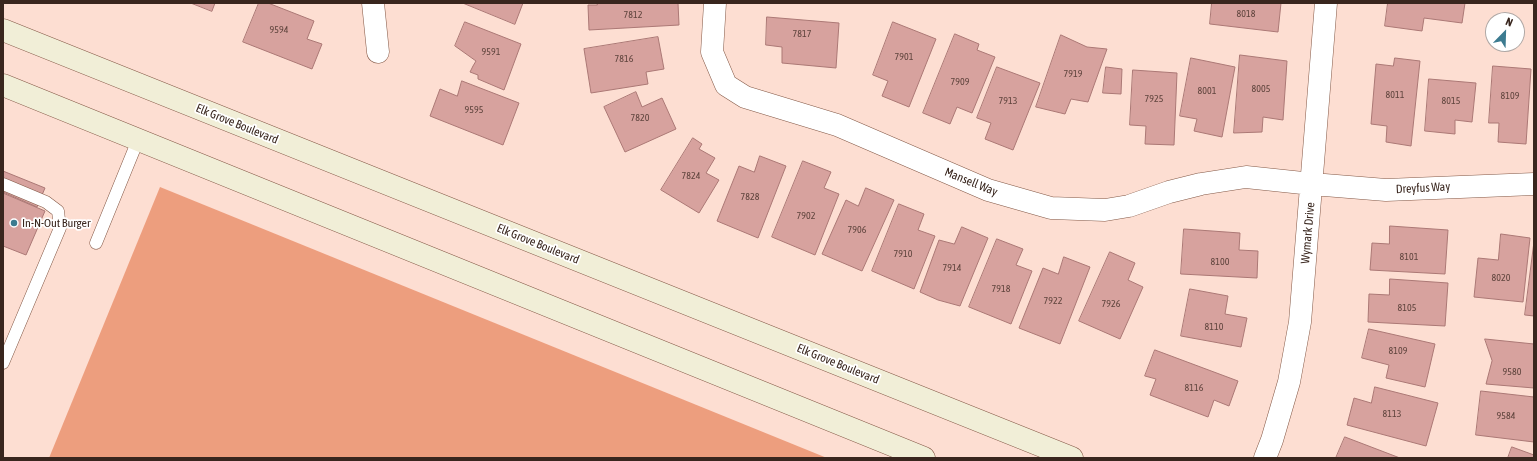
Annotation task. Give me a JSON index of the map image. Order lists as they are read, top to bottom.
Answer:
{
  "streets": {
    "main road": ["Elk Grove Boulevard"],
    "street": ["Mansell Way", "Dreyfus Way", "Wymark Drive"]
  },
  "crossings": [
    ["Mansell Way", "Dreyfus Way"],
    ["Mansell Way", "Wymark Drive"],
    ["Dreyfus Way", "Wymark Drive"]
  ],
  "places": ["In-N-Out Burger"],
  "house_numbers": [
    "8018",
    "7812",
    "9594",
    "7817",
    "9591",
    "7901",
    "7816",
    "7919",
    "7909",
    "8005",
    "8001",
    "8011",
    "8109",
    "7925",
    "7913",
    "8015",
    "9595",
    "7820",
    "7824",
    "7828",
    "7902",
    "7906",
    "7910",
    "8101",
    "8100",
    "7914",
    "8020",
    "7918",
    "7922",
    "7926",
    "8105",
    "8110",
    "8109",
    "9580",
    "8116",
    "8113",
    "9584"
  ],
  "north": "top right"
}
